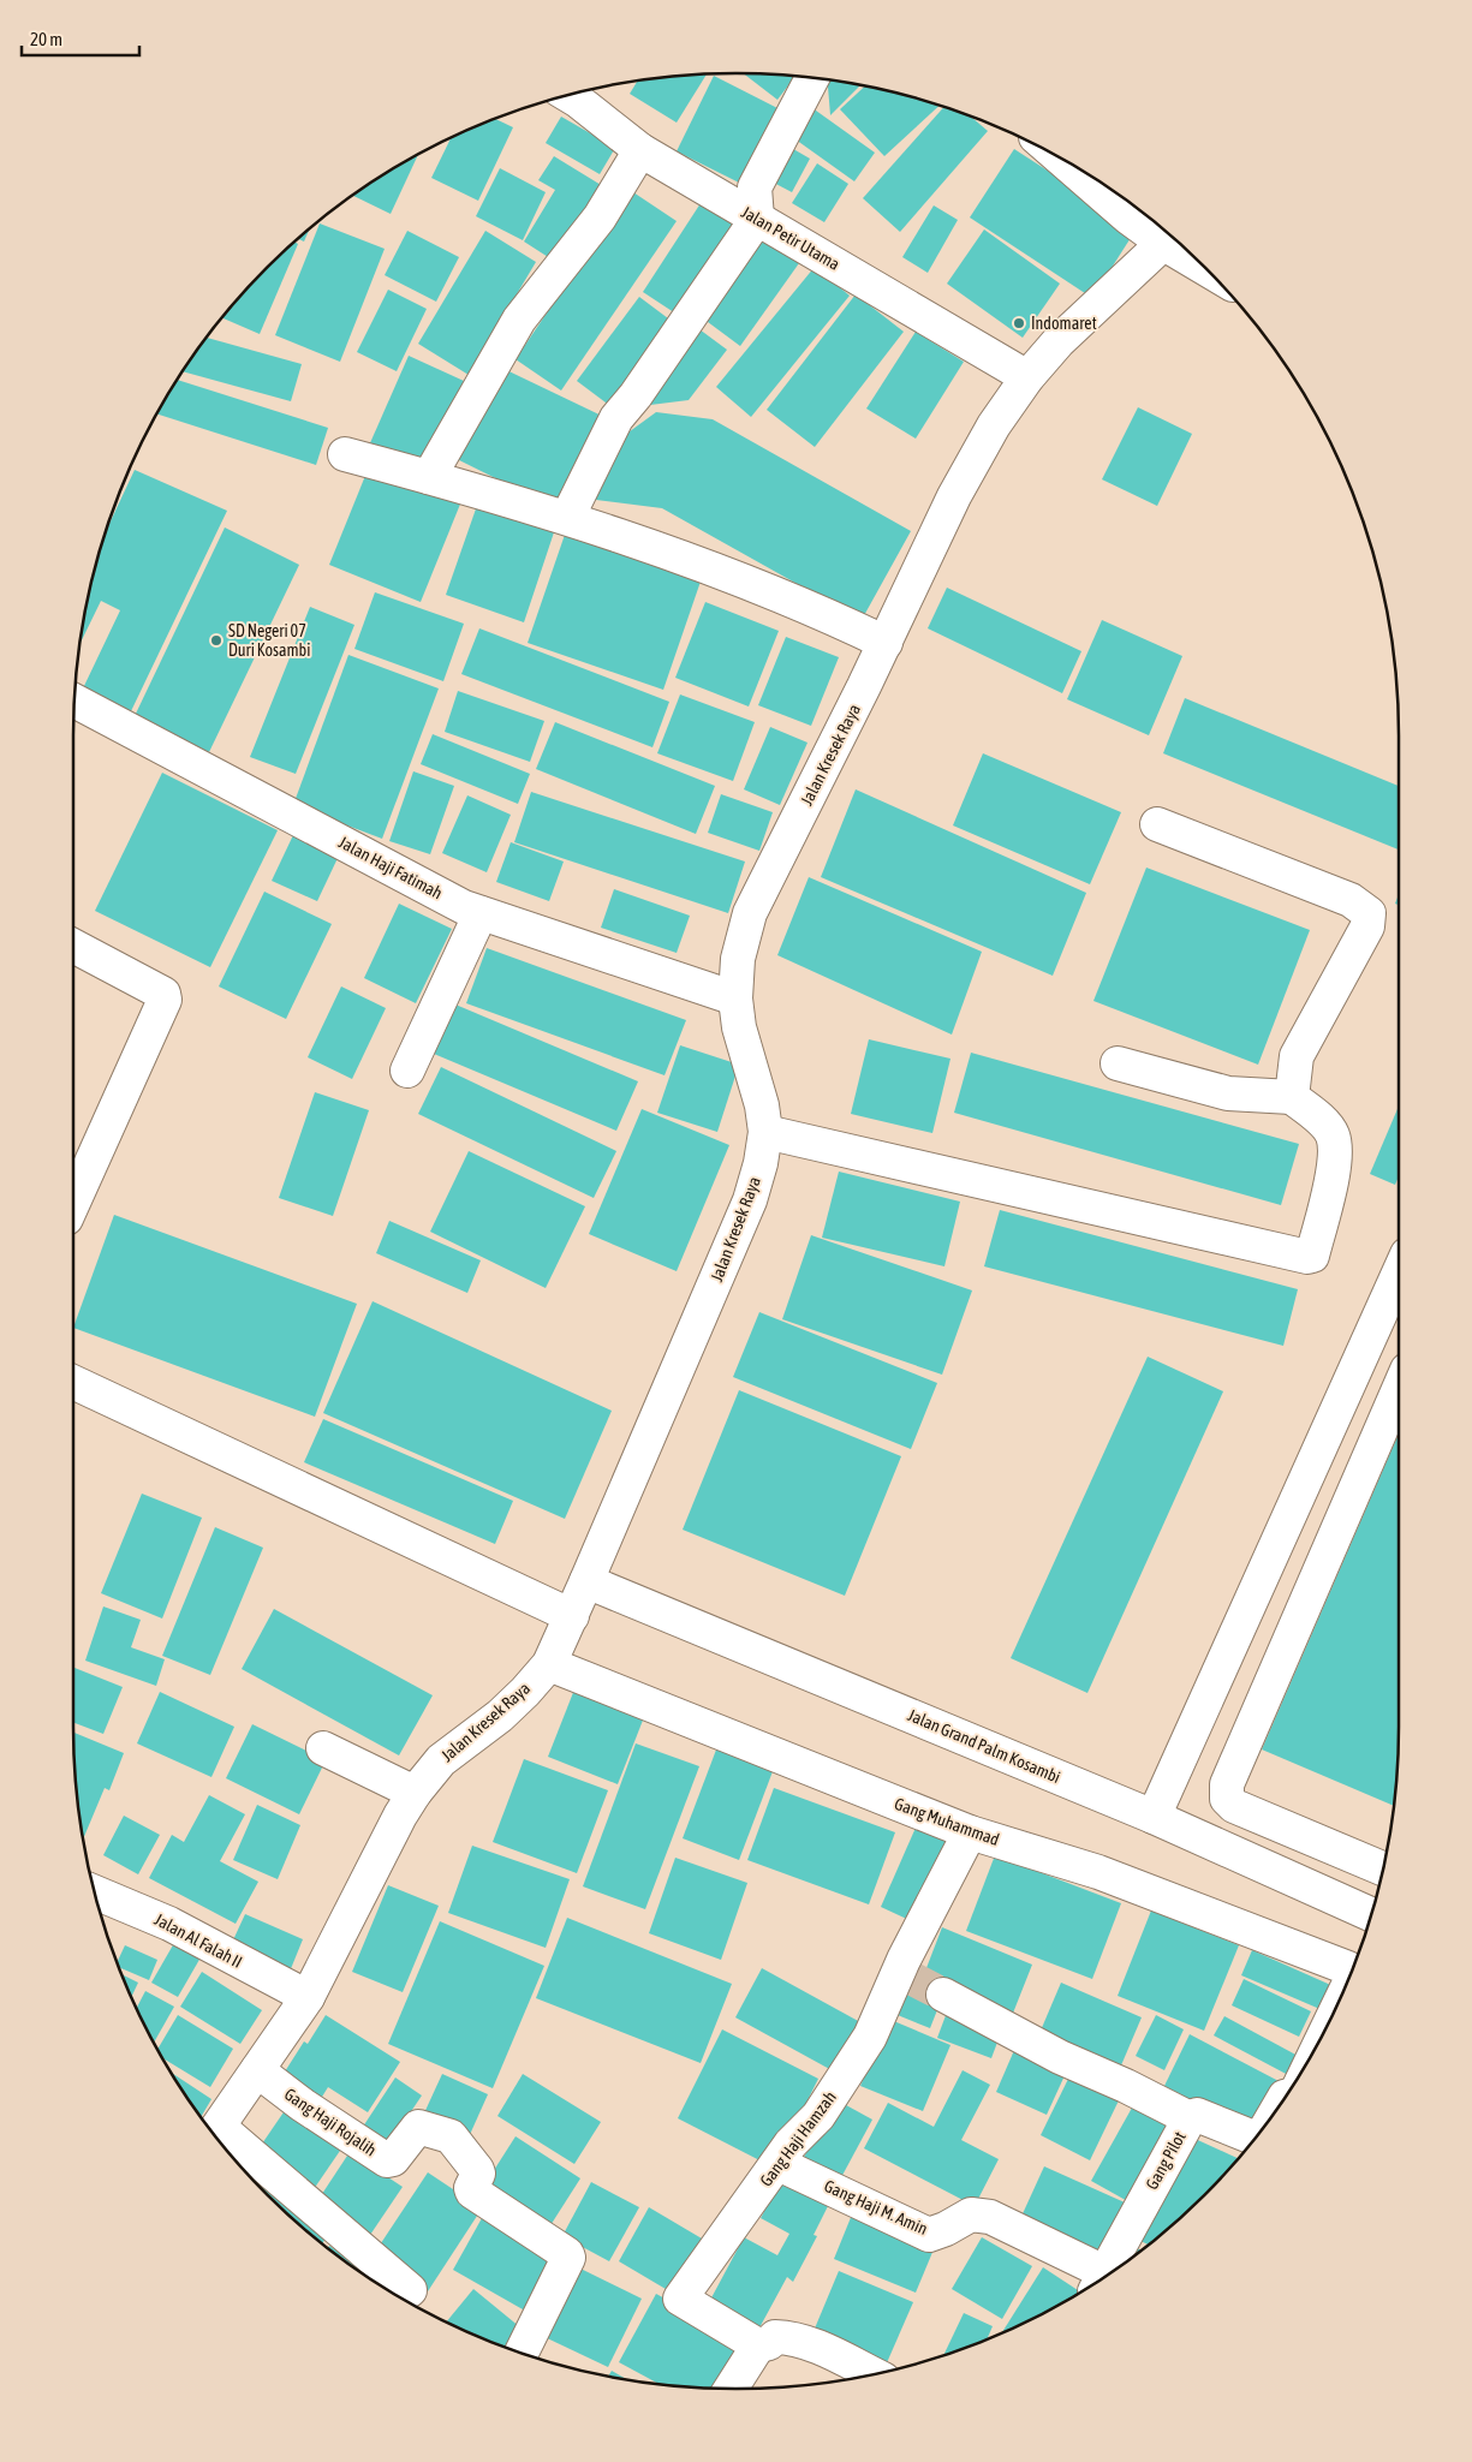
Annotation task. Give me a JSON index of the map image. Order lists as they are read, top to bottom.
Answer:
{
  "streets": {
    "street": [
      "Jalan Petir Utama",
      "Jalan Kresek Raya",
      "Jalan Haji Fatimah",
      "Jalan Grand Palm Kosambi",
      "Gang Muhammad",
      "Jalan Al Falah II",
      "Gang Haji Rojalih",
      "Gang Haji Hamzah",
      "Gang Pilot",
      "Gang Haji M. Amin"
    ]
  },
  "crossings": [
    ["Jalan Petir Utama", "Jalan Kresek Raya"],
    ["Jalan Kresek Raya", "Jalan Haji Fatimah"],
    ["Jalan Kresek Raya", "Jalan Grand Palm Kosambi"],
    ["Jalan Kresek Raya", "Gang Muhammad"],
    ["Jalan Kresek Raya", "Jalan Al Falah II"],
    ["Jalan Kresek Raya", "Gang Haji Rojalih"],
    ["Gang Muhammad", "Gang Haji Hamzah"],
    ["Gang Haji Hamzah", "Gang Haji M. Amin"]
  ],
  "places": ["Indomaret", "SD Negeri 07 Duri Kosambi"],
  "scale_bar": "20 m"
}
